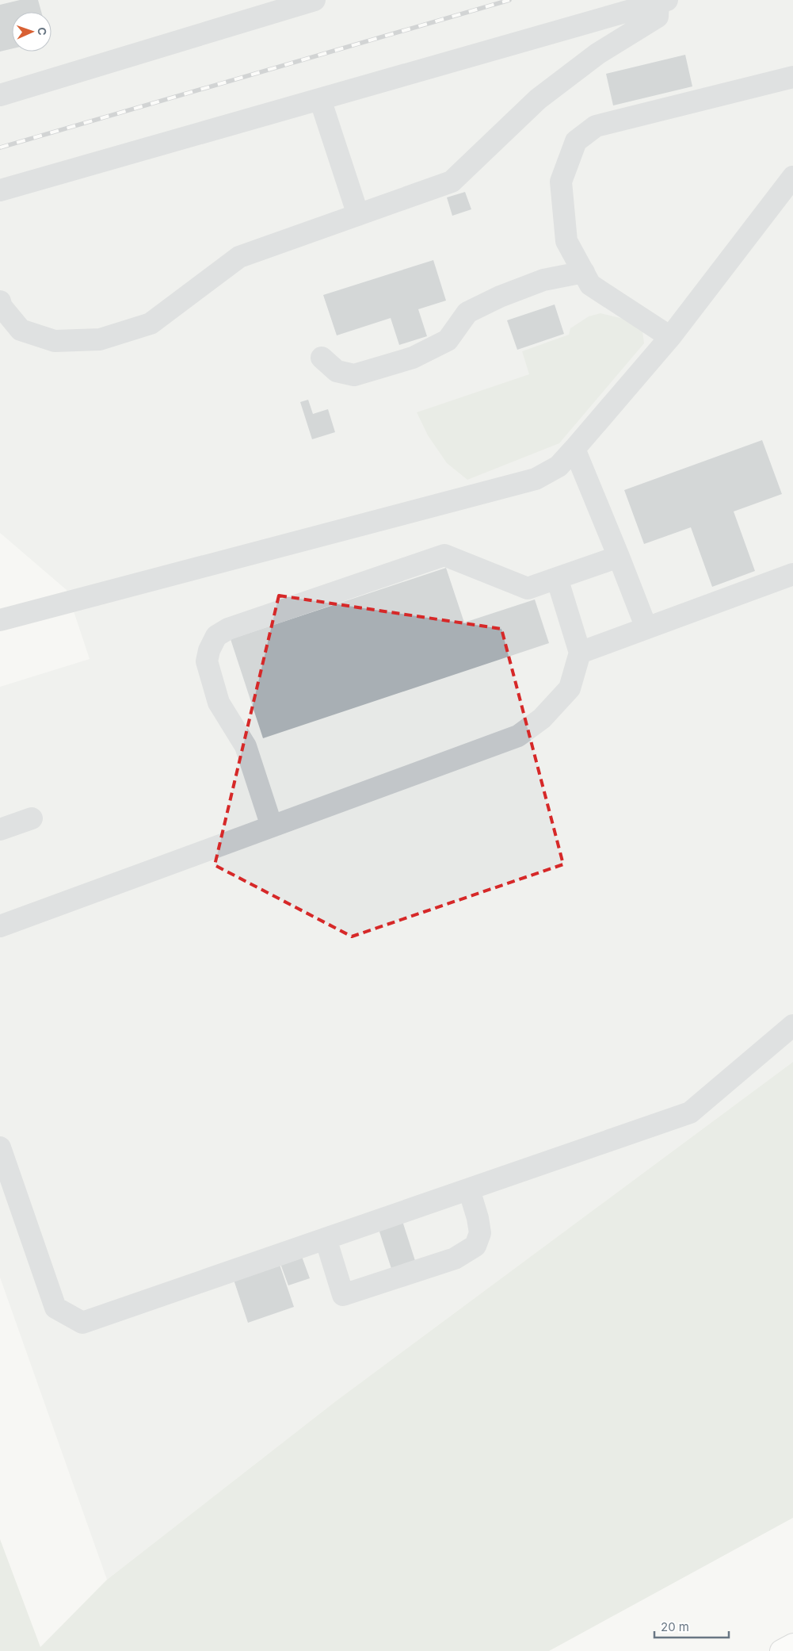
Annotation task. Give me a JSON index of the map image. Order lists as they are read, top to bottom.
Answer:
{
  "scale_bar": "20 m",
  "north": "right"
}
